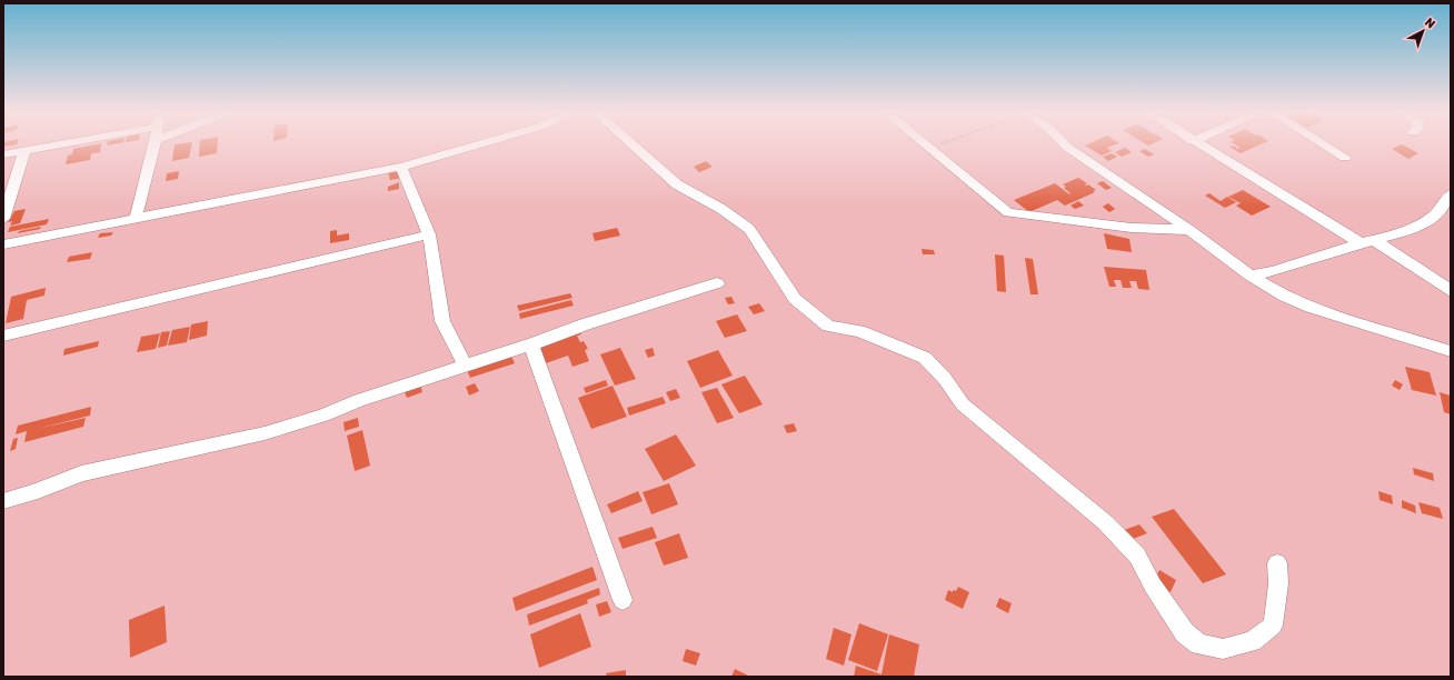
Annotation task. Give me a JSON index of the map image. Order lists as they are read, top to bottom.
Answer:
{
  "north": "top right"
}
